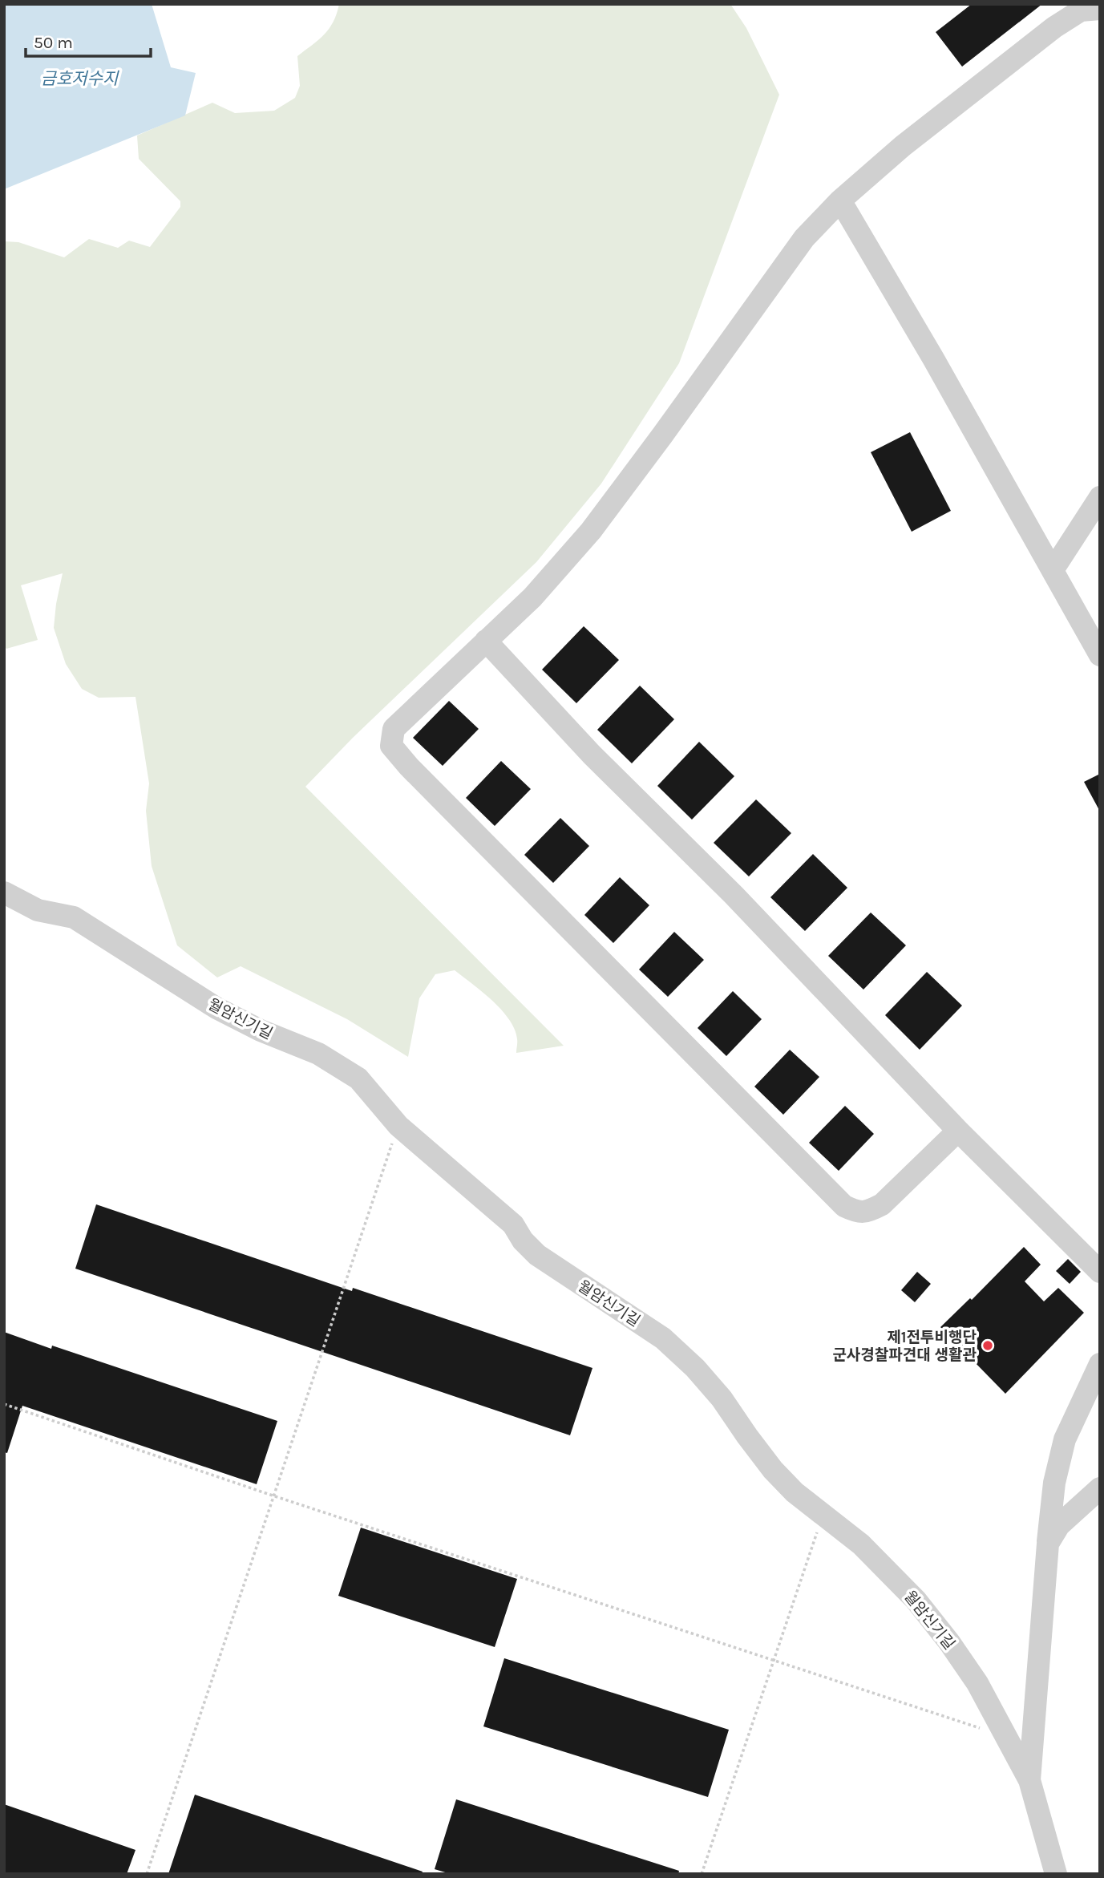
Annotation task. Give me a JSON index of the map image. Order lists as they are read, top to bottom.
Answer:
{
  "streets": {
    "street": ["월암신기길"]
  },
  "water": ["금호저수지"],
  "places": ["제1전투비행단 군사경찰파견대 생활관"],
  "scale_bar": "50 m"
}
